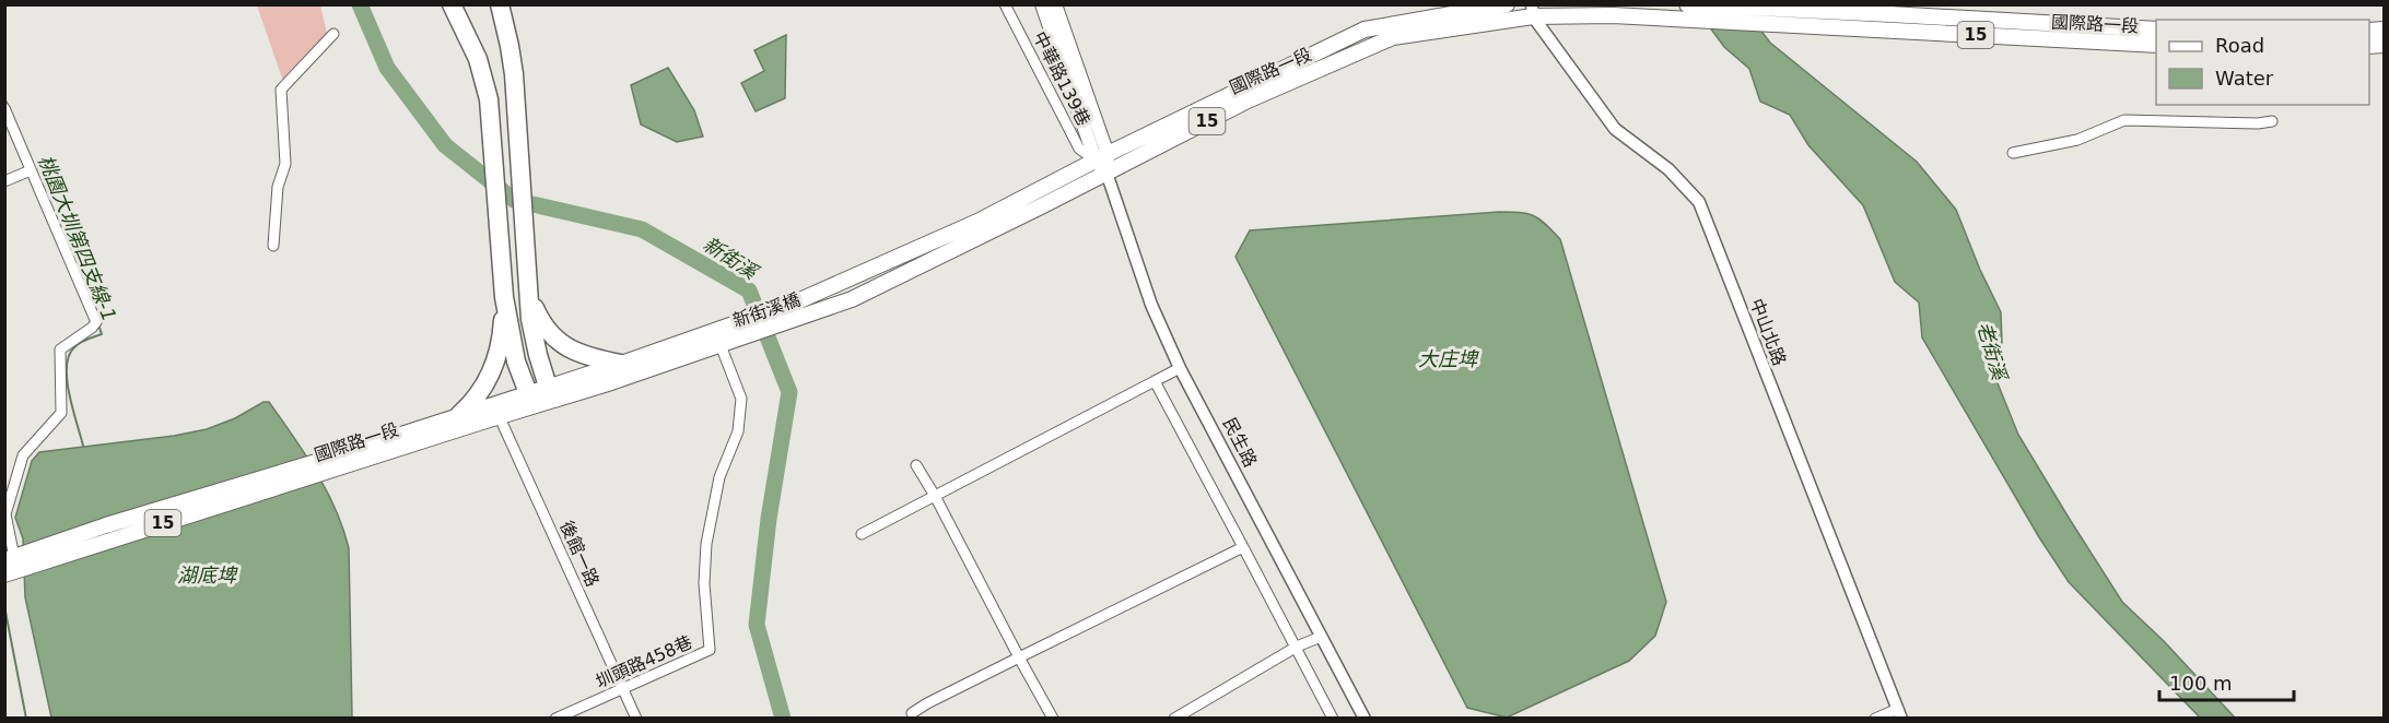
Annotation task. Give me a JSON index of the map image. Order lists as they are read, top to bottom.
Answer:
{
  "streets": {
    "main road": [
      "國際路一段",
      "15",
      "新街溪橋",
      "民生路"
    ],
    "street": [
      "中華路139巷",
      "中山北路",
      "後館一路",
      "圳頭路458巷"
    ]
  },
  "crossings": [
    ["國際路一段", "15"],
    ["國際路一段", "中華路139巷"],
    ["國際路一段", "新街溪橋"],
    ["國際路一段", "中山北路"],
    ["國際路一段", "民生路"],
    ["國際路一段", "後館一路"],
    ["國際路一段", "圳頭路458巷"],
    ["中華路139巷", "民生路"],
    ["新街溪橋", "圳頭路458巷"],
    ["後館一路", "圳頭路458巷"]
  ],
  "water": [
    "桃園大圳第四支線-1",
    "新街溪",
    "老街溪",
    "大庄埤",
    "湖底埤"
  ],
  "legend": ["Road", "Water"],
  "scale_bar": "100 m"
}
